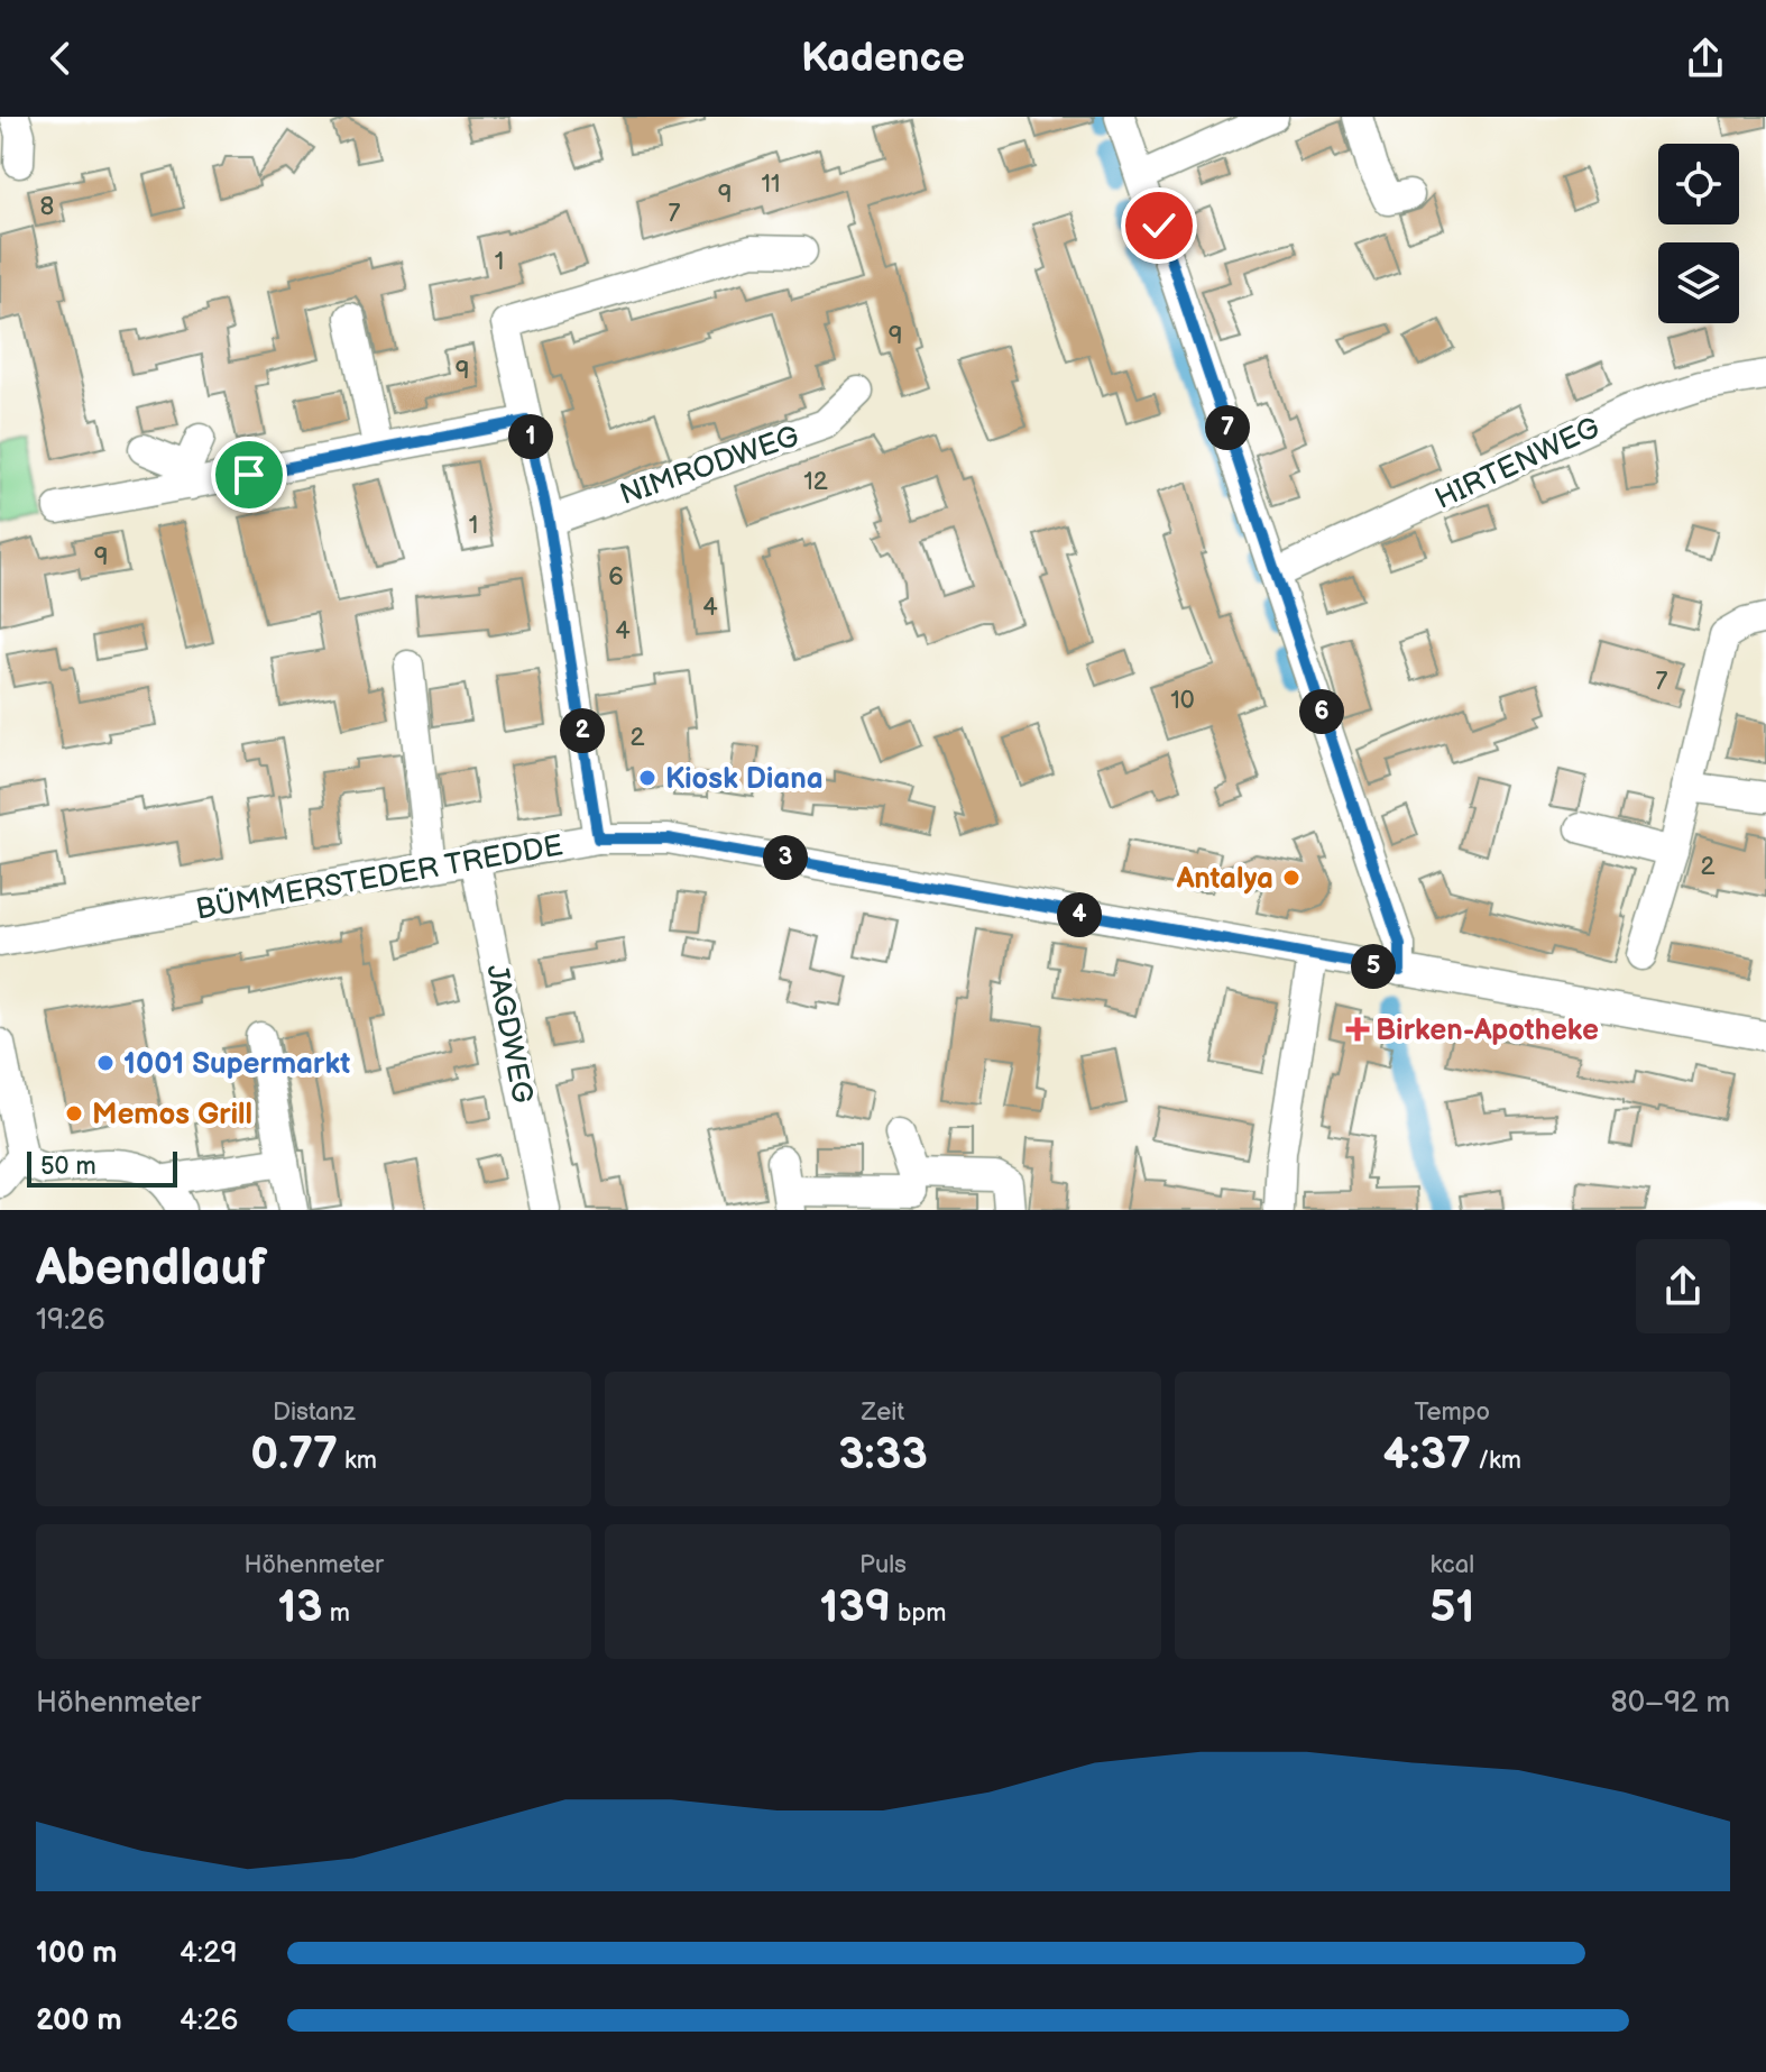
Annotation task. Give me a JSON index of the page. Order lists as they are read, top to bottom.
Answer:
{
  "streets": {
    "street": [
      "HIRTENWEG",
      "NIMRODWEG",
      "BÜMMERSTEDER TREDDE",
      "JAGDWEG"
    ]
  },
  "crossings": [
    ["BÜMMERSTEDER TREDDE", "JAGDWEG"]
  ],
  "places": {
    "other": [
      "Kiosk Diana",
      "Antalya",
      "1001 Supermarkt",
      "Memos Grill"
    ],
    "health": ["Birken-Apotheke"]
  },
  "house_numbers": [
    "11",
    "9",
    "8",
    "7",
    "1",
    "9",
    "9",
    "12",
    "1",
    "9",
    "6",
    "4",
    "4",
    "7",
    "10",
    "2",
    "2"
  ],
  "scale_bar": "50 m",
  "page": {
    "header": "Kadence",
    "pins": [
      "7",
      "1",
      "6",
      "2",
      "3",
      "4",
      "5"
    ],
    "scale": "50 m",
    "heading": ["Abendlauf", "19:26"],
    "stats": [
      ["Distanz", "0.77 km"],
      ["Zeit", "3:33"],
      ["Tempo", "4:37 /km"],
      ["Höhenmeter", "13 m"],
      ["Puls", "139 bpm"],
      ["kcal", "51"]
    ],
    "chart": ["Höhenmeter", "80–92 m"],
    "list": [
      {
        "name": "100 m",
        "note": "4:29"
      },
      {
        "name": "200 m",
        "note": "4:26"
      }
    ]
  }
}
